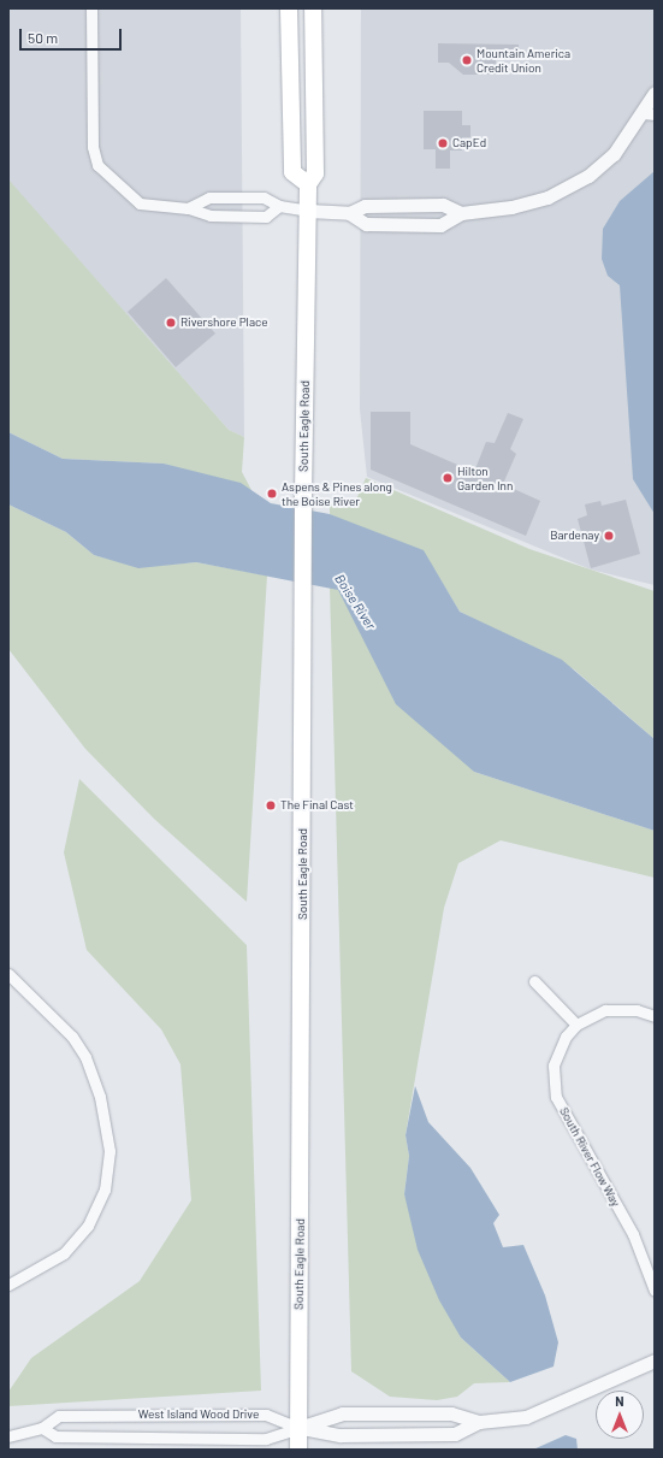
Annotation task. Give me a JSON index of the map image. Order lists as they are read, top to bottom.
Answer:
{
  "streets": {
    "highway": ["South Eagle Road"],
    "street": ["South River Flow Way", "West Island Wood Drive"]
  },
  "crossings": [
    ["South Eagle Road", "West Island Wood Drive"]
  ],
  "water": ["Boise River"],
  "places": [
    "Mountain America Credit Union",
    "CapEd",
    "Rivershore Place",
    "Hilton Garden Inn",
    "Aspens & Pines along the Boise River",
    "Bardenay",
    "The Final Cast"
  ],
  "scale_bar": "50 m",
  "north": "top"
}
